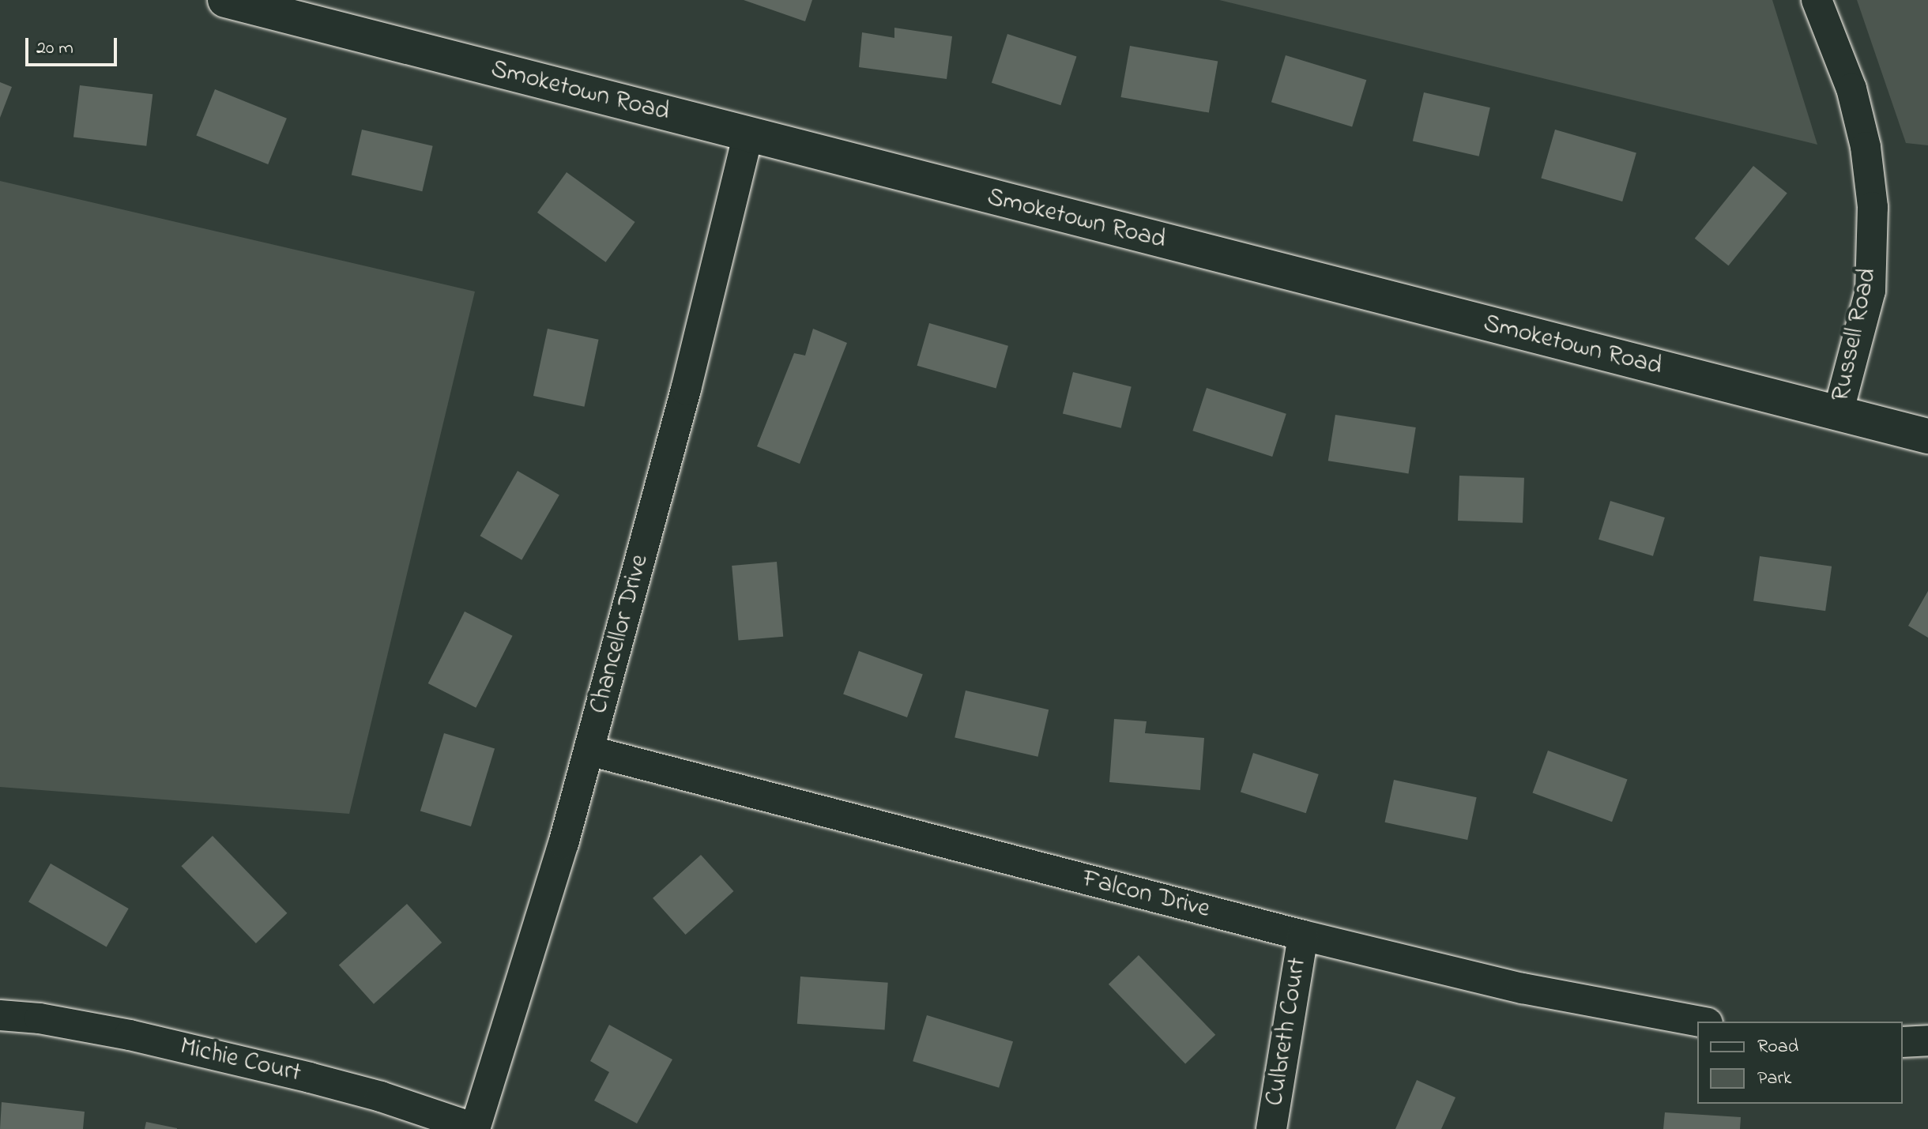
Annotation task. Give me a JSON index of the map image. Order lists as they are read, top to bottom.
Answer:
{
  "streets": {
    "main road": ["Smoketown Road"],
    "street": [
      "Russell Road",
      "Chancellor Drive",
      "Falcon Drive",
      "Culbreth Court",
      "Michie Court"
    ]
  },
  "crossings": [
    ["Smoketown Road", "Russell Road"],
    ["Smoketown Road", "Chancellor Drive"],
    ["Chancellor Drive", "Falcon Drive"],
    ["Chancellor Drive", "Michie Court"],
    ["Falcon Drive", "Culbreth Court"]
  ],
  "legend": ["Road", "Park"],
  "scale_bar": "20 m"
}
